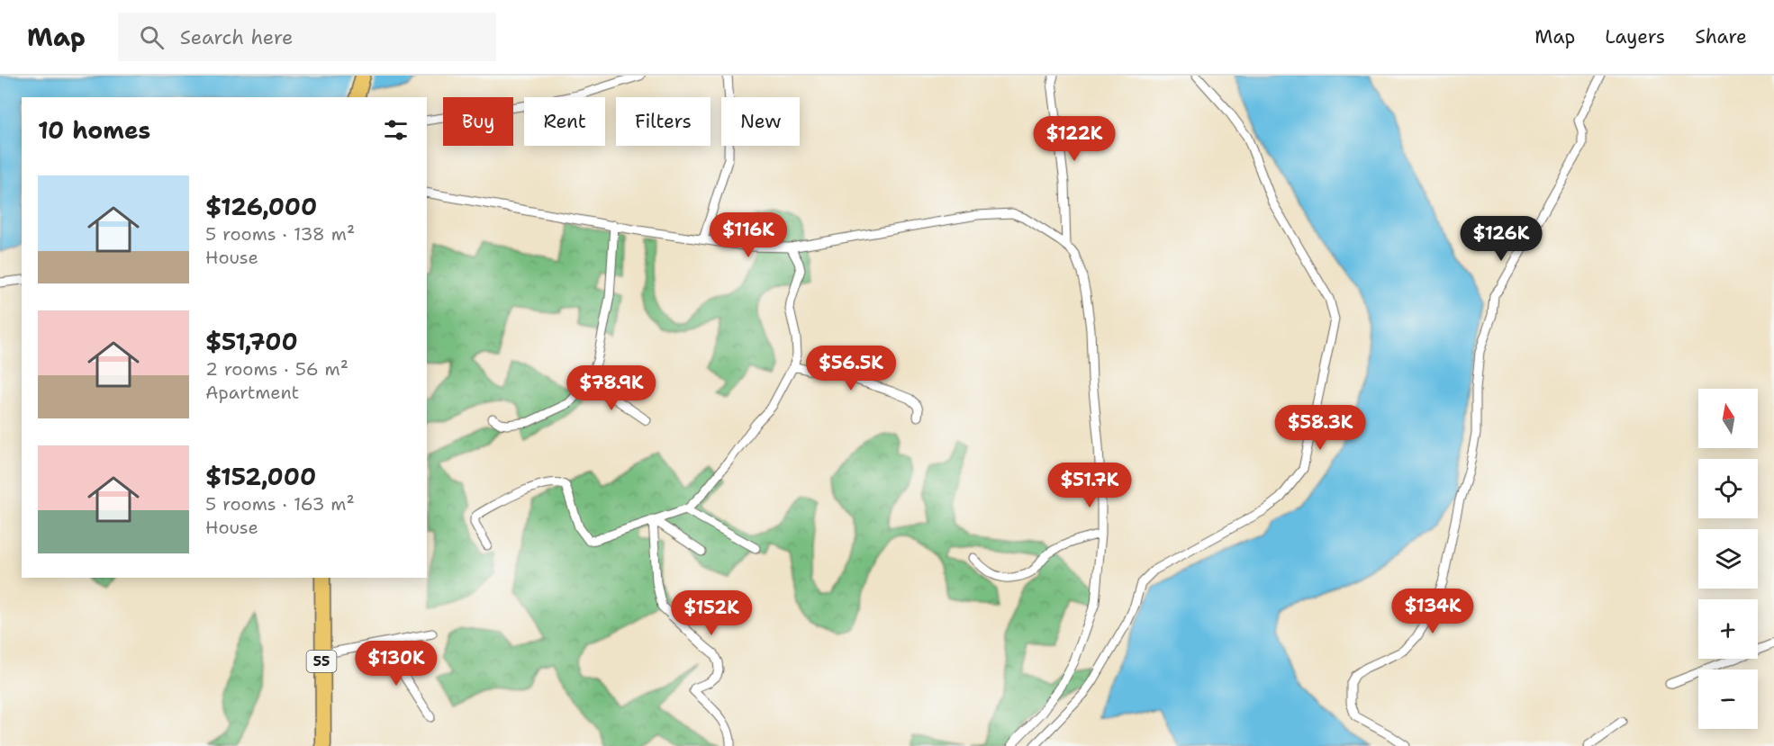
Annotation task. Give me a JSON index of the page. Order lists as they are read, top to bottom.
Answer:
{
  "streets": {
    "highway": ["55"]
  },
  "north": "top",
  "page": {
    "header": "Map",
    "search": "Search here",
    "nav": ["Map", "Layers", "Share"],
    "chip": [
      "Buy",
      "Rent",
      "Filters",
      "New"
    ],
    "heading": "10 homes",
    "price": [
      "$122K",
      "$116K",
      "$126K",
      "$56.5K",
      "$78.9K",
      "$58.3K",
      "$51.7K",
      "$134K",
      "$152K",
      "$130K"
    ],
    "list": [
      {
        "name": "$126,000",
        "note": "5 rooms · 138 m² · House"
      },
      {
        "name": "$51,700",
        "note": "2 rooms · 56 m² · Apartment"
      },
      {
        "name": "$152,000",
        "note": "5 rooms · 163 m² · House"
      }
    ],
    "map_buttons": ["+", "−"]
  }
}
